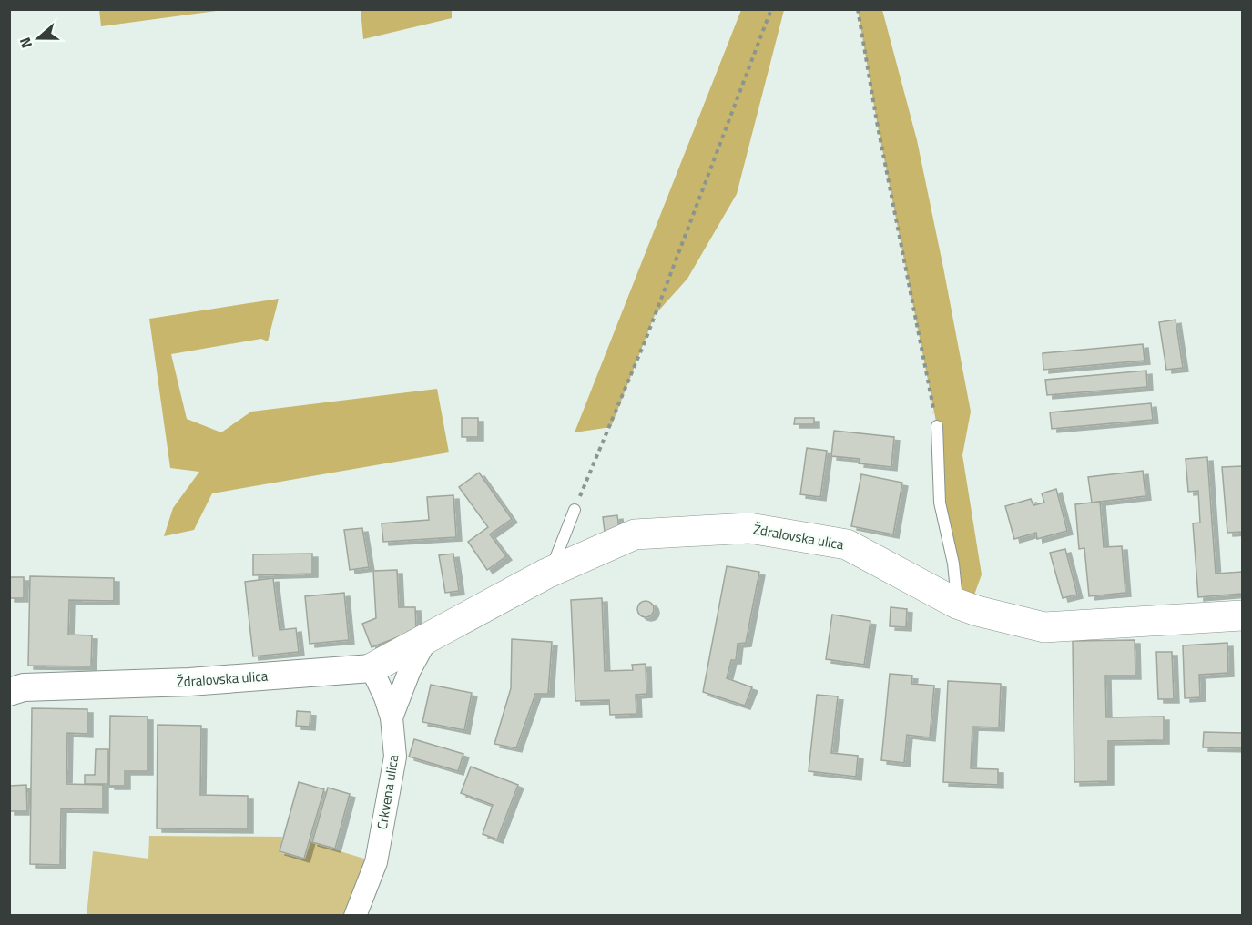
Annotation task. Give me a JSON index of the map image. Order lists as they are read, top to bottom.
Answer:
{
  "streets": {
    "main road": ["Ždralovska ulica"],
    "street": ["Crkvena ulica"]
  },
  "crossings": [
    ["Ždralovska ulica", "Crkvena ulica"]
  ],
  "north": "left"
}
